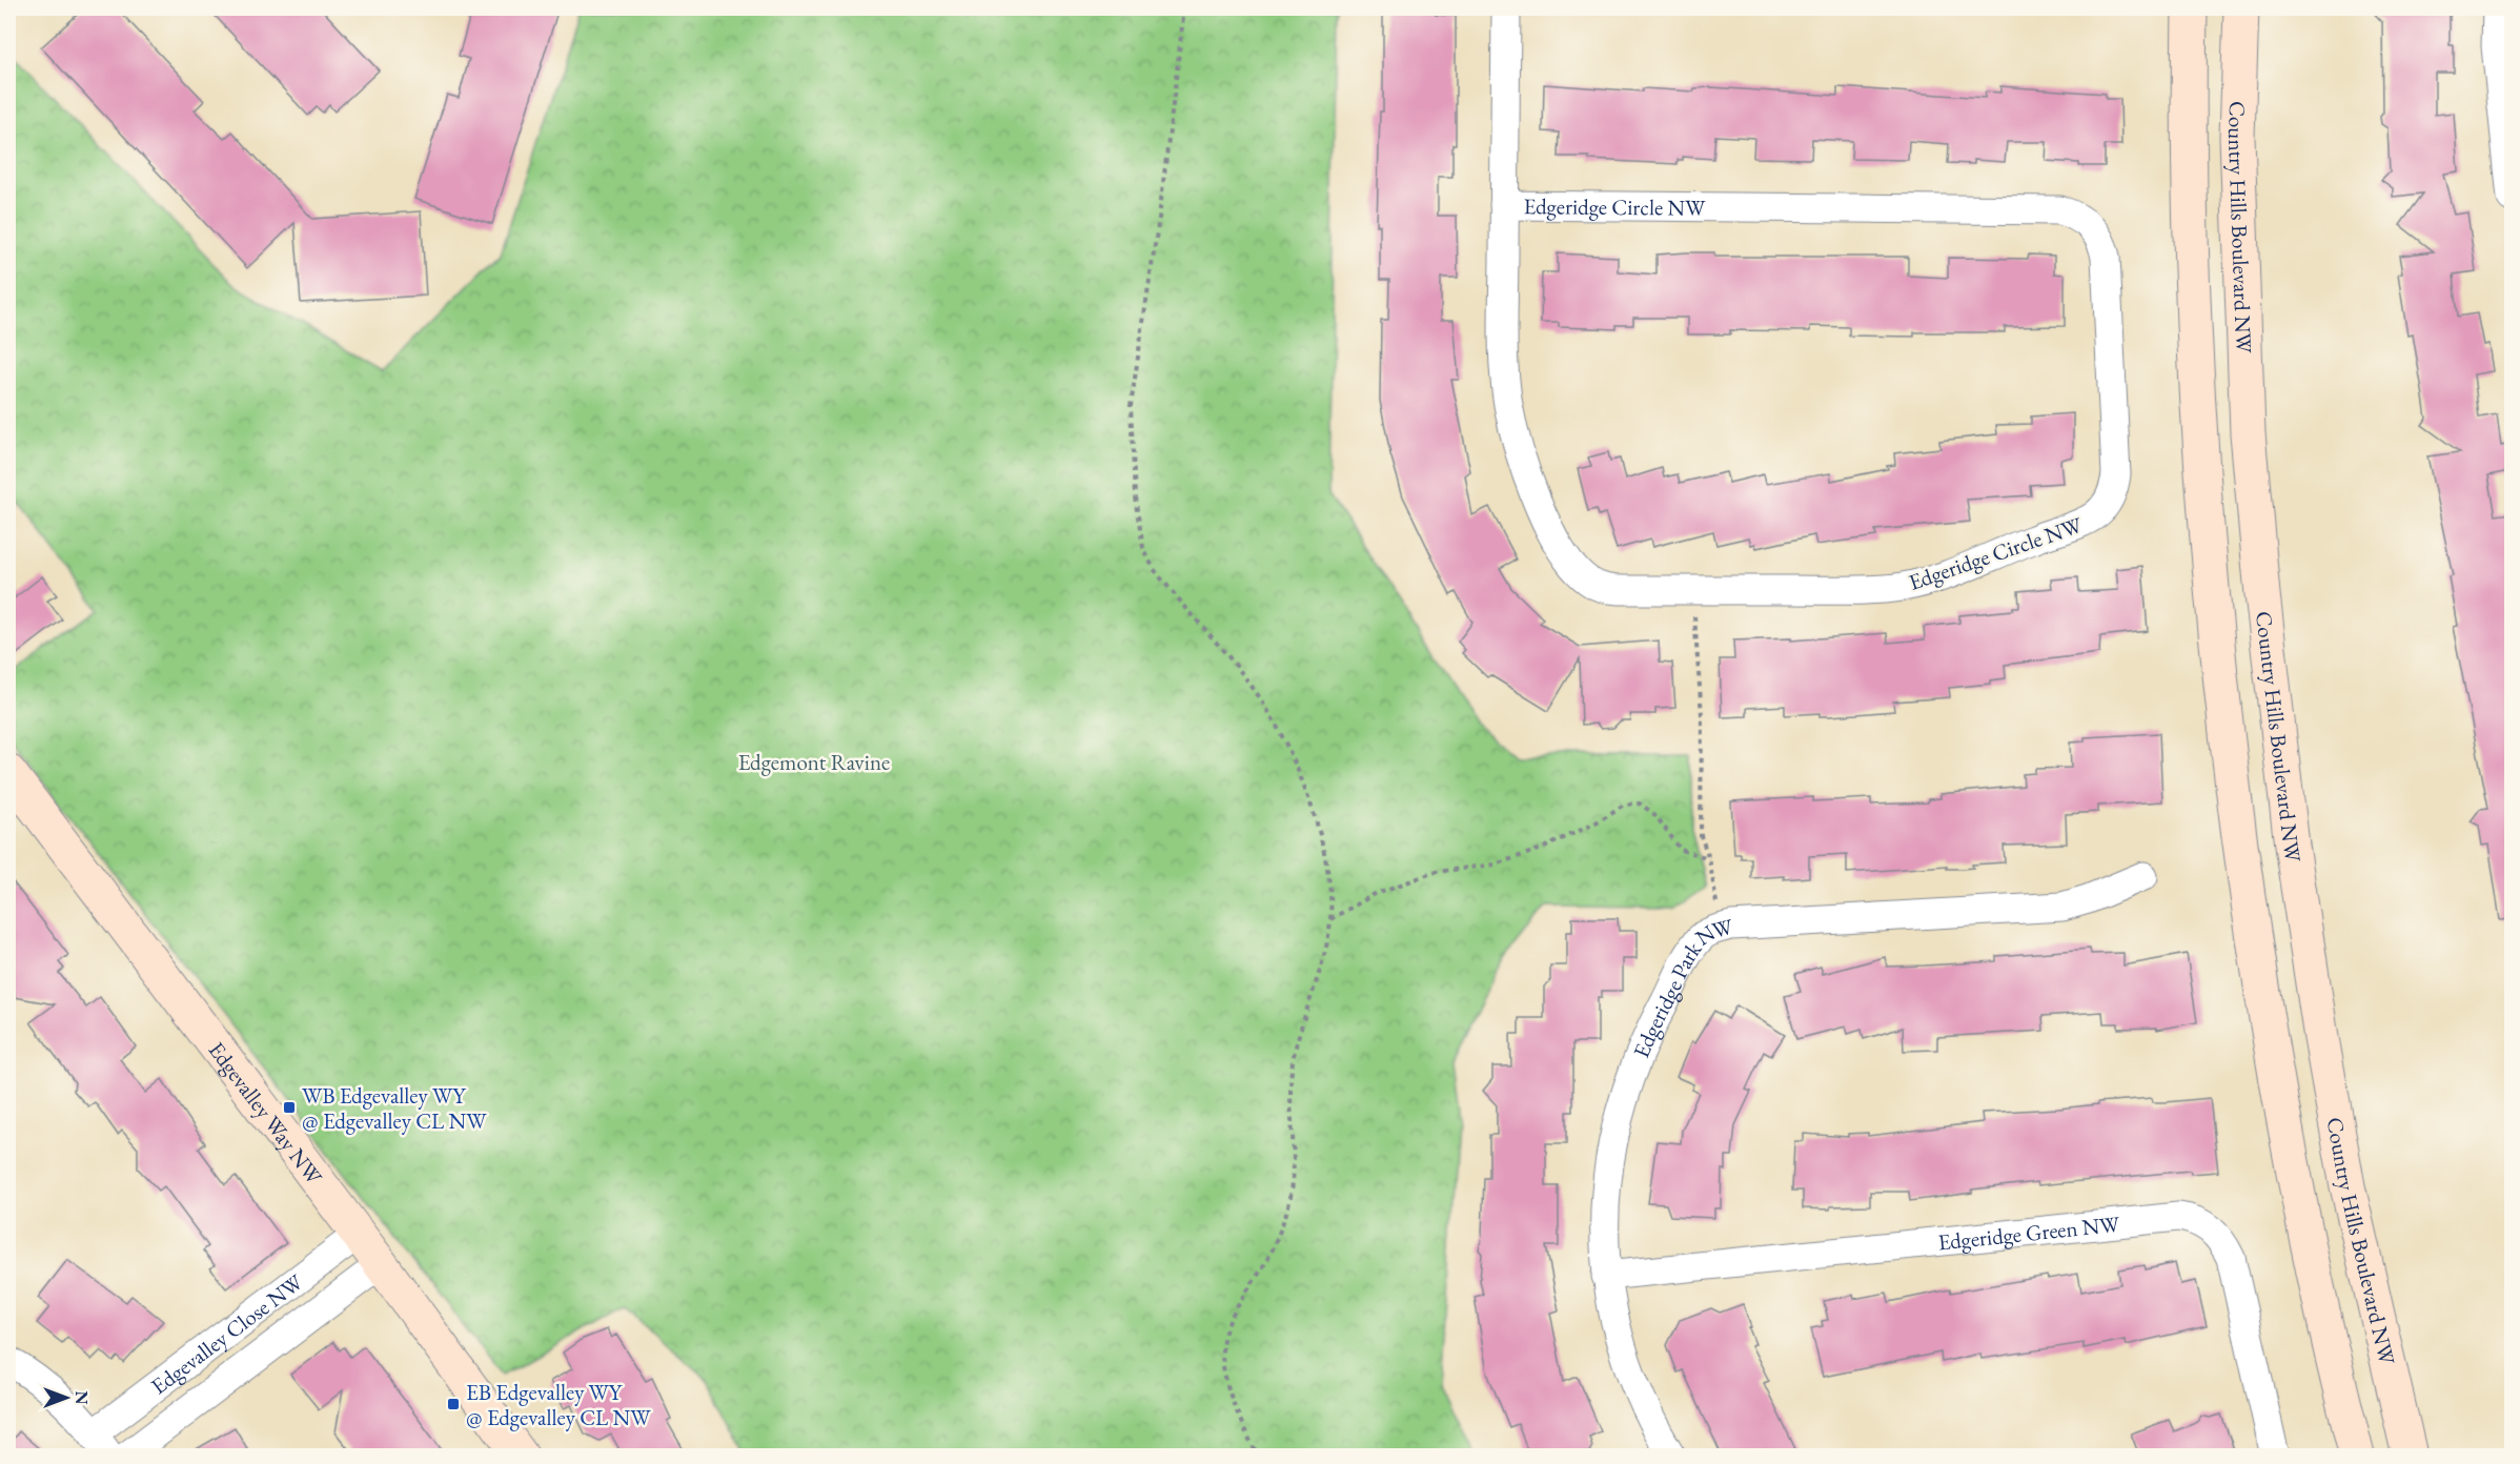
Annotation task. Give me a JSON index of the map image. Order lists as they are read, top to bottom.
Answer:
{
  "streets": {
    "main road": ["Country Hills Boulevard NW", "Edgevalley Way NW"],
    "street": [
      "Edgeridge Circle NW",
      "Edgeridge Park NW",
      "Edgeridge Green NW",
      "Edgevalley Close NW"
    ]
  },
  "crossings": [
    ["Edgeridge Park NW", "Edgeridge Green NW"],
    ["Edgevalley Way NW", "Edgevalley Close NW"]
  ],
  "parks": ["Edgemont Ravine"],
  "places": {
    "transit": ["WB Edgevalley WY @ Edgevalley CL NW", "EB Edgevalley WY @ Edgevalley CL NW"]
  },
  "north": "right"
}
